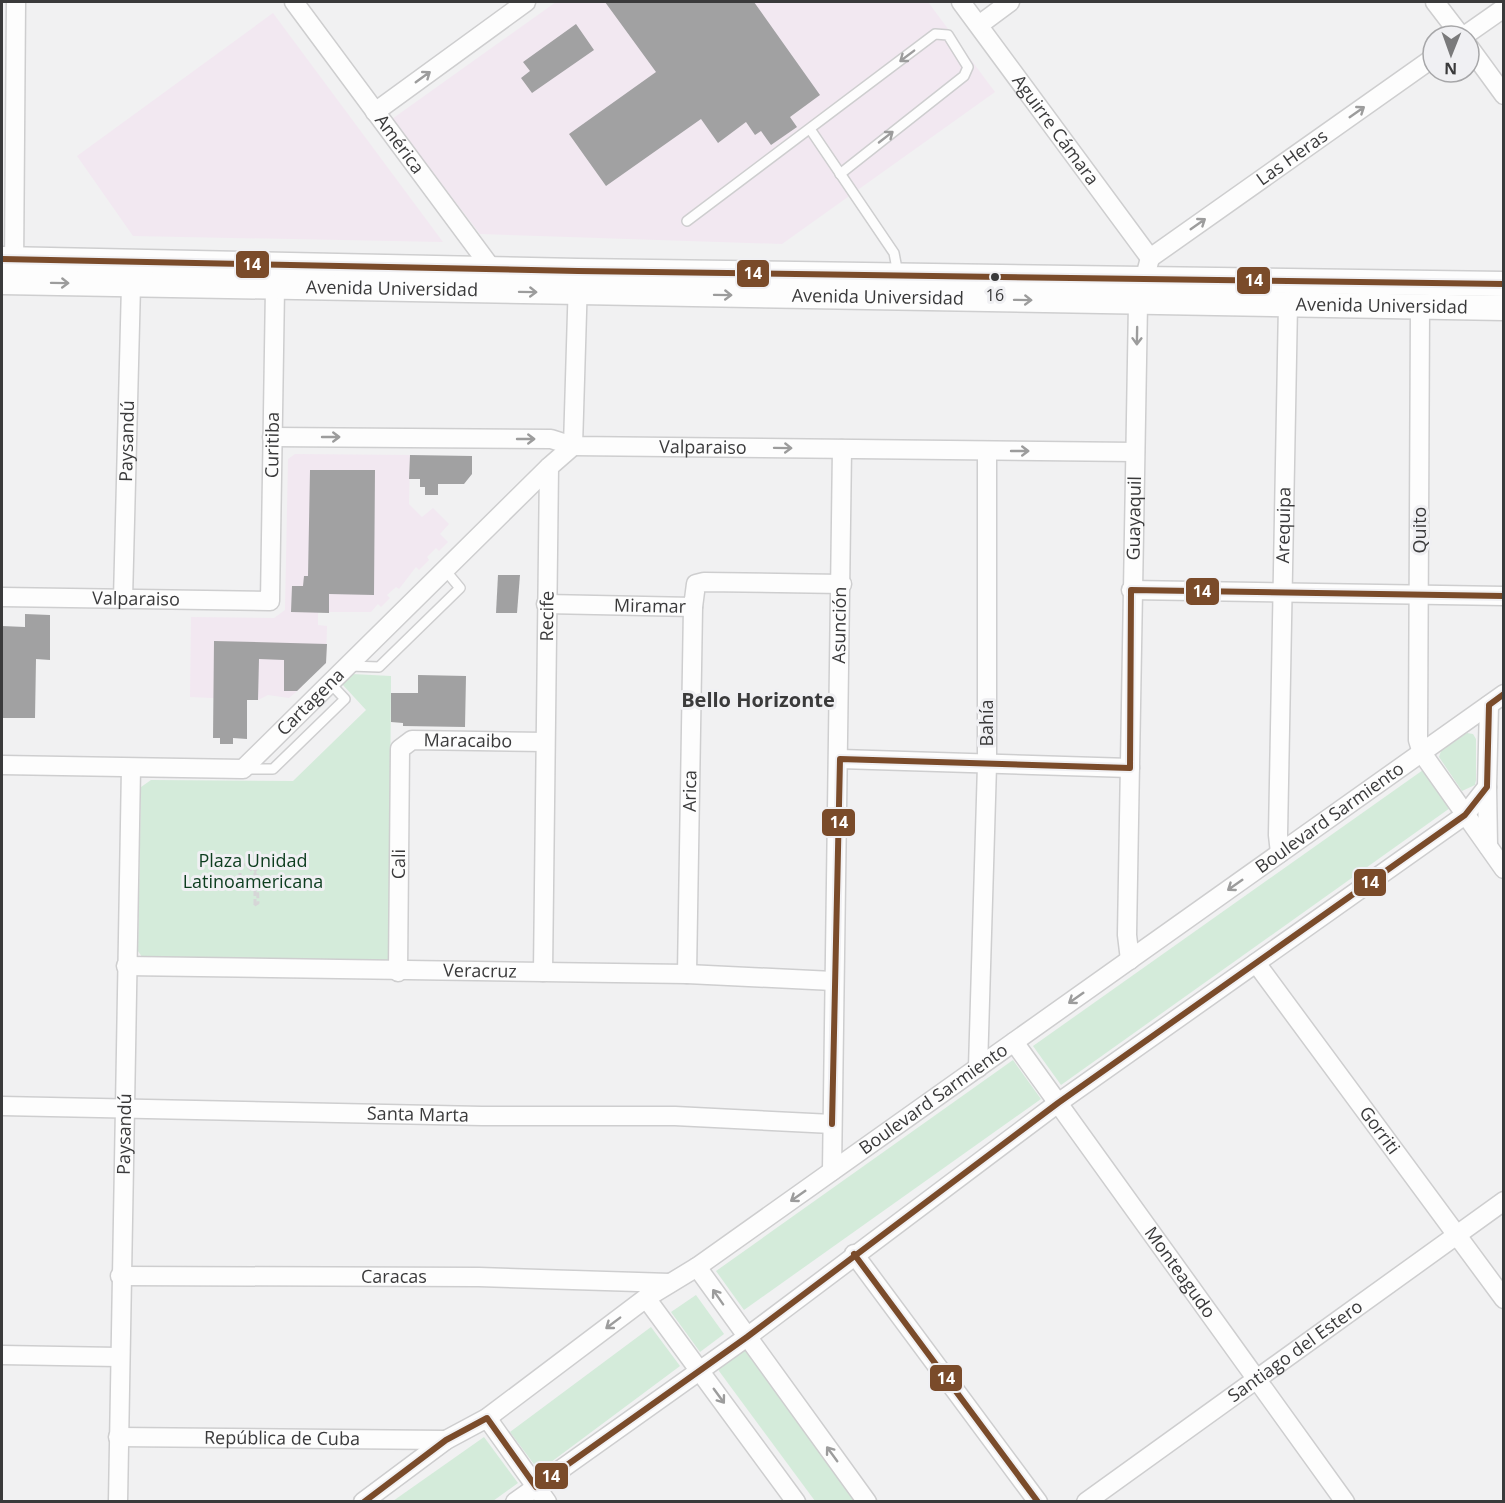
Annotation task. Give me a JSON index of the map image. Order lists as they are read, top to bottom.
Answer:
{
  "streets": {
    "main road": ["Avenida Universidad"],
    "street": [
      "Aguirre Cámara",
      "América",
      "Las Heras",
      "Paysandú",
      "Curitiba",
      "Valparaiso",
      "Guayaquil",
      "Arequipa",
      "Quito",
      "Miramar",
      "Recife",
      "Asunción",
      "Cartagena",
      "Bahía",
      "Maracaibo",
      "Arica",
      "Boulevard Sarmiento",
      "Cali",
      "Veracruz",
      "Santa Marta",
      "Gorriti",
      "Monteagudo",
      "Caracas",
      "Santiago del Estero",
      "República de Cuba"
    ]
  },
  "crossings": [
    ["Aguirre Cámara", "Las Heras"],
    ["Aguirre Cámara", "Avenida Universidad"],
    ["Aguirre Cámara", "Guayaquil"],
    ["América", "Avenida Universidad"],
    ["Las Heras", "Avenida Universidad"],
    ["Las Heras", "Guayaquil"],
    ["Avenida Universidad", "Paysandú"],
    ["Avenida Universidad", "Curitiba"],
    ["Avenida Universidad", "Guayaquil"],
    ["Avenida Universidad", "Arequipa"],
    ["Avenida Universidad", "Quito"],
    ["Paysandú", "Valparaiso"],
    ["Paysandú", "Cartagena"],
    ["Paysandú", "Veracruz"],
    ["Paysandú", "Santa Marta"],
    ["Paysandú", "Caracas"],
    ["Paysandú", "República de Cuba"],
    ["Curitiba", "Valparaiso"],
    ["Valparaiso", "Guayaquil"],
    ["Valparaiso", "Asunción"],
    ["Valparaiso", "Bahía"],
    ["Guayaquil", "Boulevard Sarmiento"],
    ["Arequipa", "Boulevard Sarmiento"],
    ["Quito", "Boulevard Sarmiento"],
    ["Miramar", "Recife"],
    ["Miramar", "Asunción"],
    ["Miramar", "Arica"],
    ["Recife", "Cartagena"],
    ["Recife", "Maracaibo"],
    ["Recife", "Veracruz"],
    ["Asunción", "Boulevard Sarmiento"],
    ["Asunción", "Veracruz"],
    ["Asunción", "Santa Marta"],
    ["Bahía", "Boulevard Sarmiento"],
    ["Maracaibo", "Cali"],
    ["Arica", "Veracruz"],
    ["Boulevard Sarmiento", "Monteagudo"],
    ["Boulevard Sarmiento", "Caracas"],
    ["Boulevard Sarmiento", "República de Cuba"],
    ["Cali", "Veracruz"],
    ["Gorriti", "Santiago del Estero"],
    ["Monteagudo", "Santiago del Estero"]
  ],
  "one_way": ["Las Heras", "Valparaiso"],
  "districts": ["Bello Horizonte"],
  "parks": ["Plaza Unidad Latinoamericana"],
  "places": ["16"],
  "lines": ["transit line 14"],
  "north": "bottom"
}
